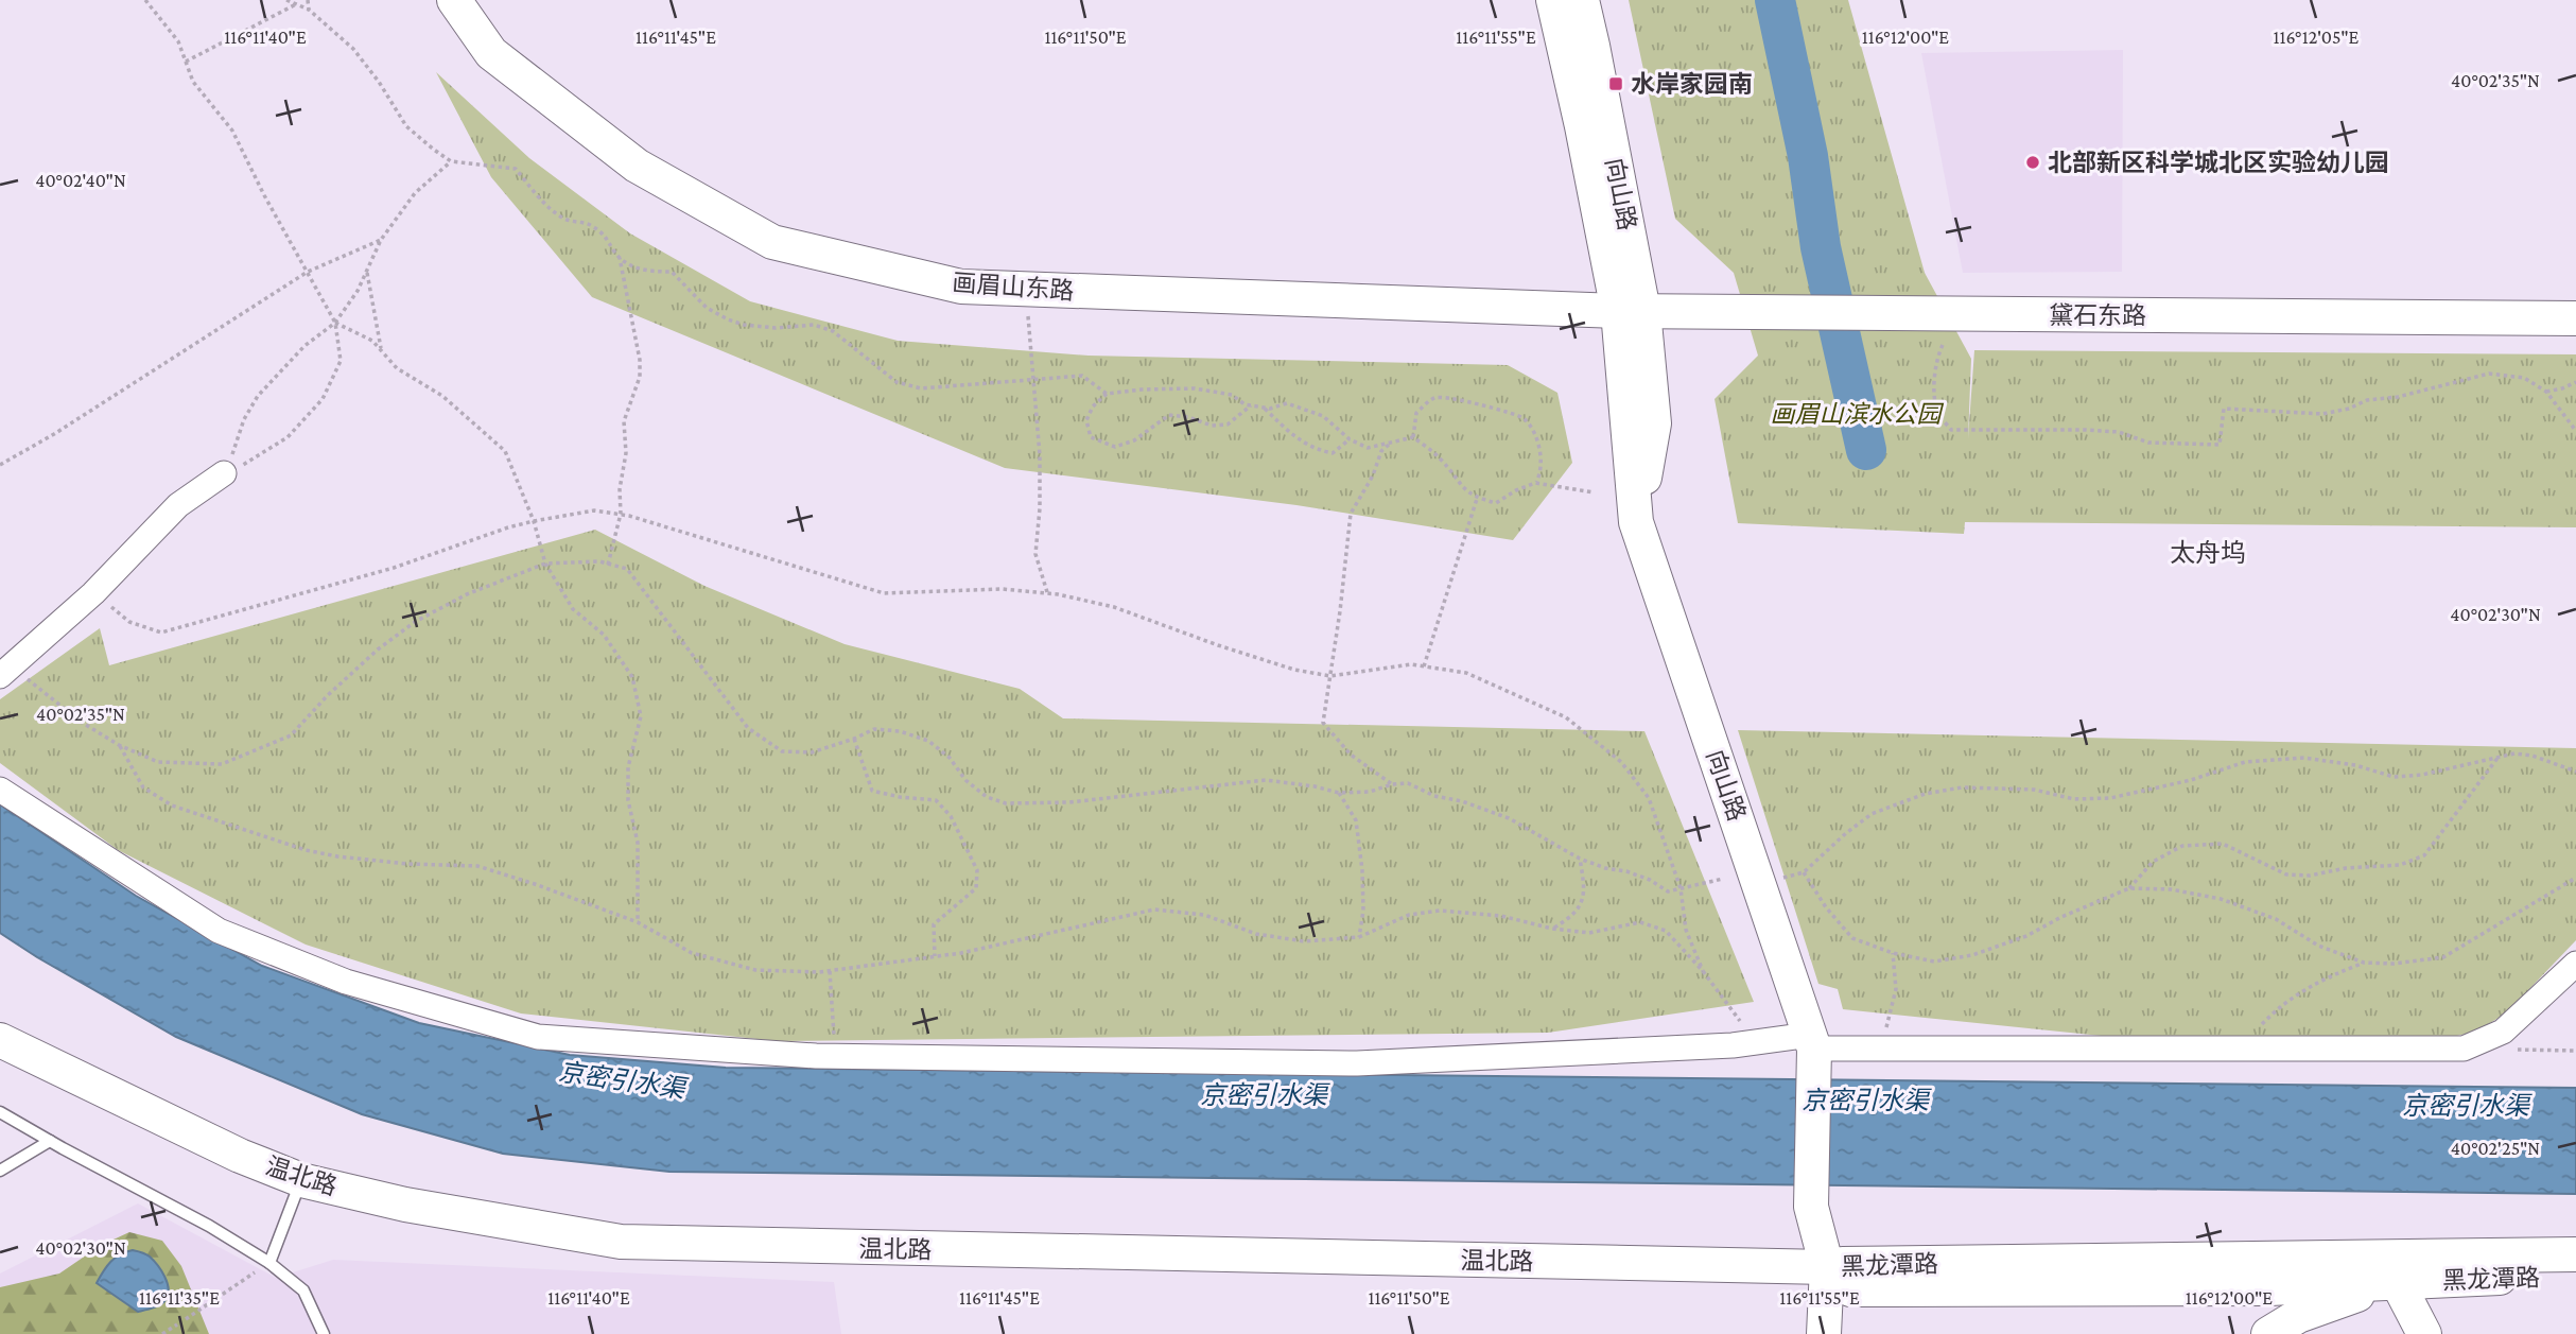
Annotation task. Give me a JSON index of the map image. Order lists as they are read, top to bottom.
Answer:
{
  "streets": {
    "main road": [
      "向山路",
      "画眉山东路",
      "黛石东路",
      "温北路",
      "黑龙潭路"
    ]
  },
  "crossings": [
    ["向山路", "画眉山东路"],
    ["向山路", "黛石东路"],
    ["向山路", "温北路"],
    ["向山路", "黑龙潭路"],
    ["画眉山东路", "黛石东路"],
    ["温北路", "黑龙潭路"]
  ],
  "districts": ["太舟坞"],
  "water": ["京密引水渠"],
  "parks": ["画眉山滨水公园"],
  "places": {
    "transit": ["水岸家园南"],
    "other": ["北部新区科学城北区实验幼儿园"]
  },
  "coordinates": [
    "116°11'40\"E",
    "116°11'45\"E",
    "116°11'55\"E",
    "116°12'00\"E",
    "116°11'50\"E",
    "116°12'05\"E",
    "40°02'35\"N",
    "40°02'40\"N",
    "40°02'30\"N",
    "40°02'25\"N",
    "116°11'35\"E"
  ]
}
